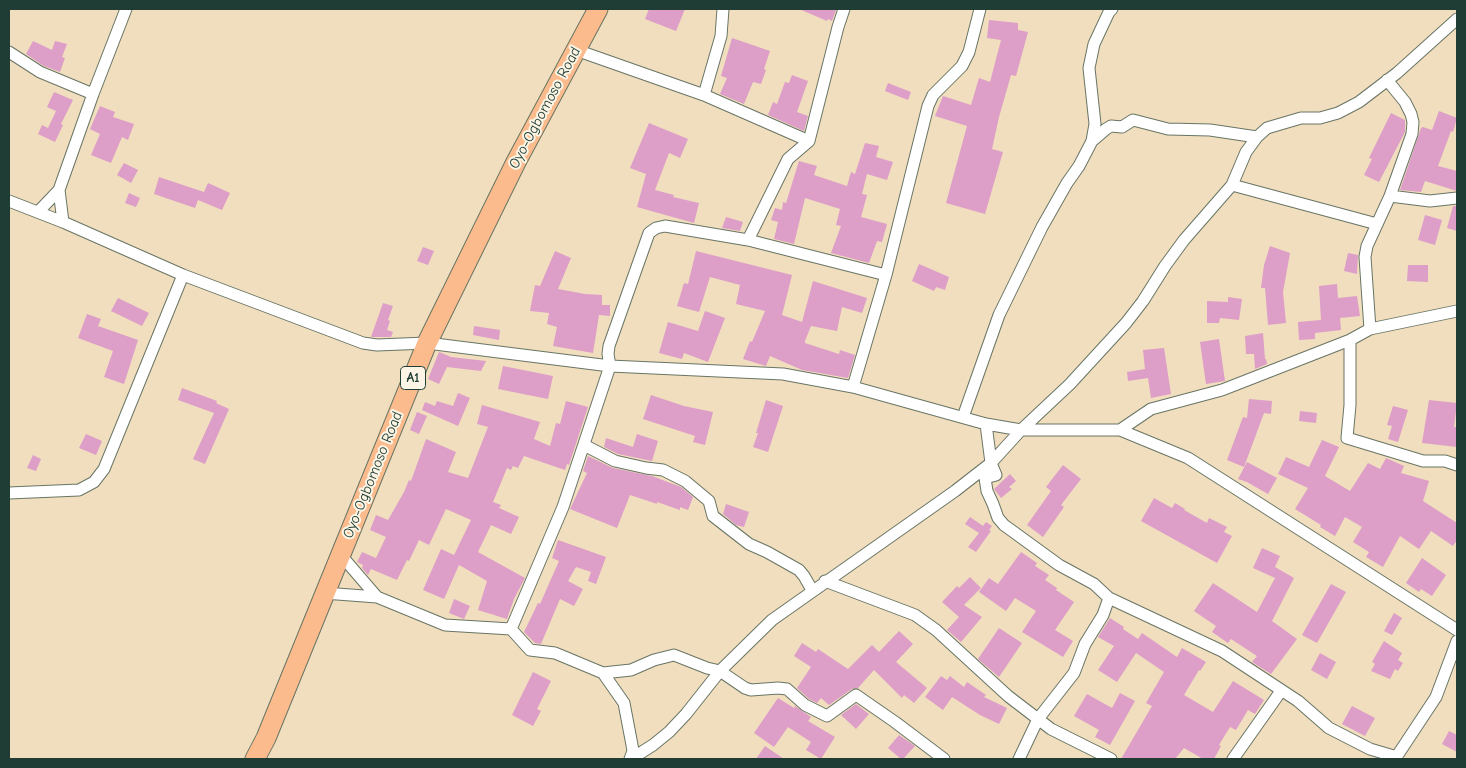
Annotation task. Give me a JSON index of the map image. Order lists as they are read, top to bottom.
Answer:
{
  "streets": {
    "highway": ["Oyo-Ogbomoso Road", "A1"]
  }
}
